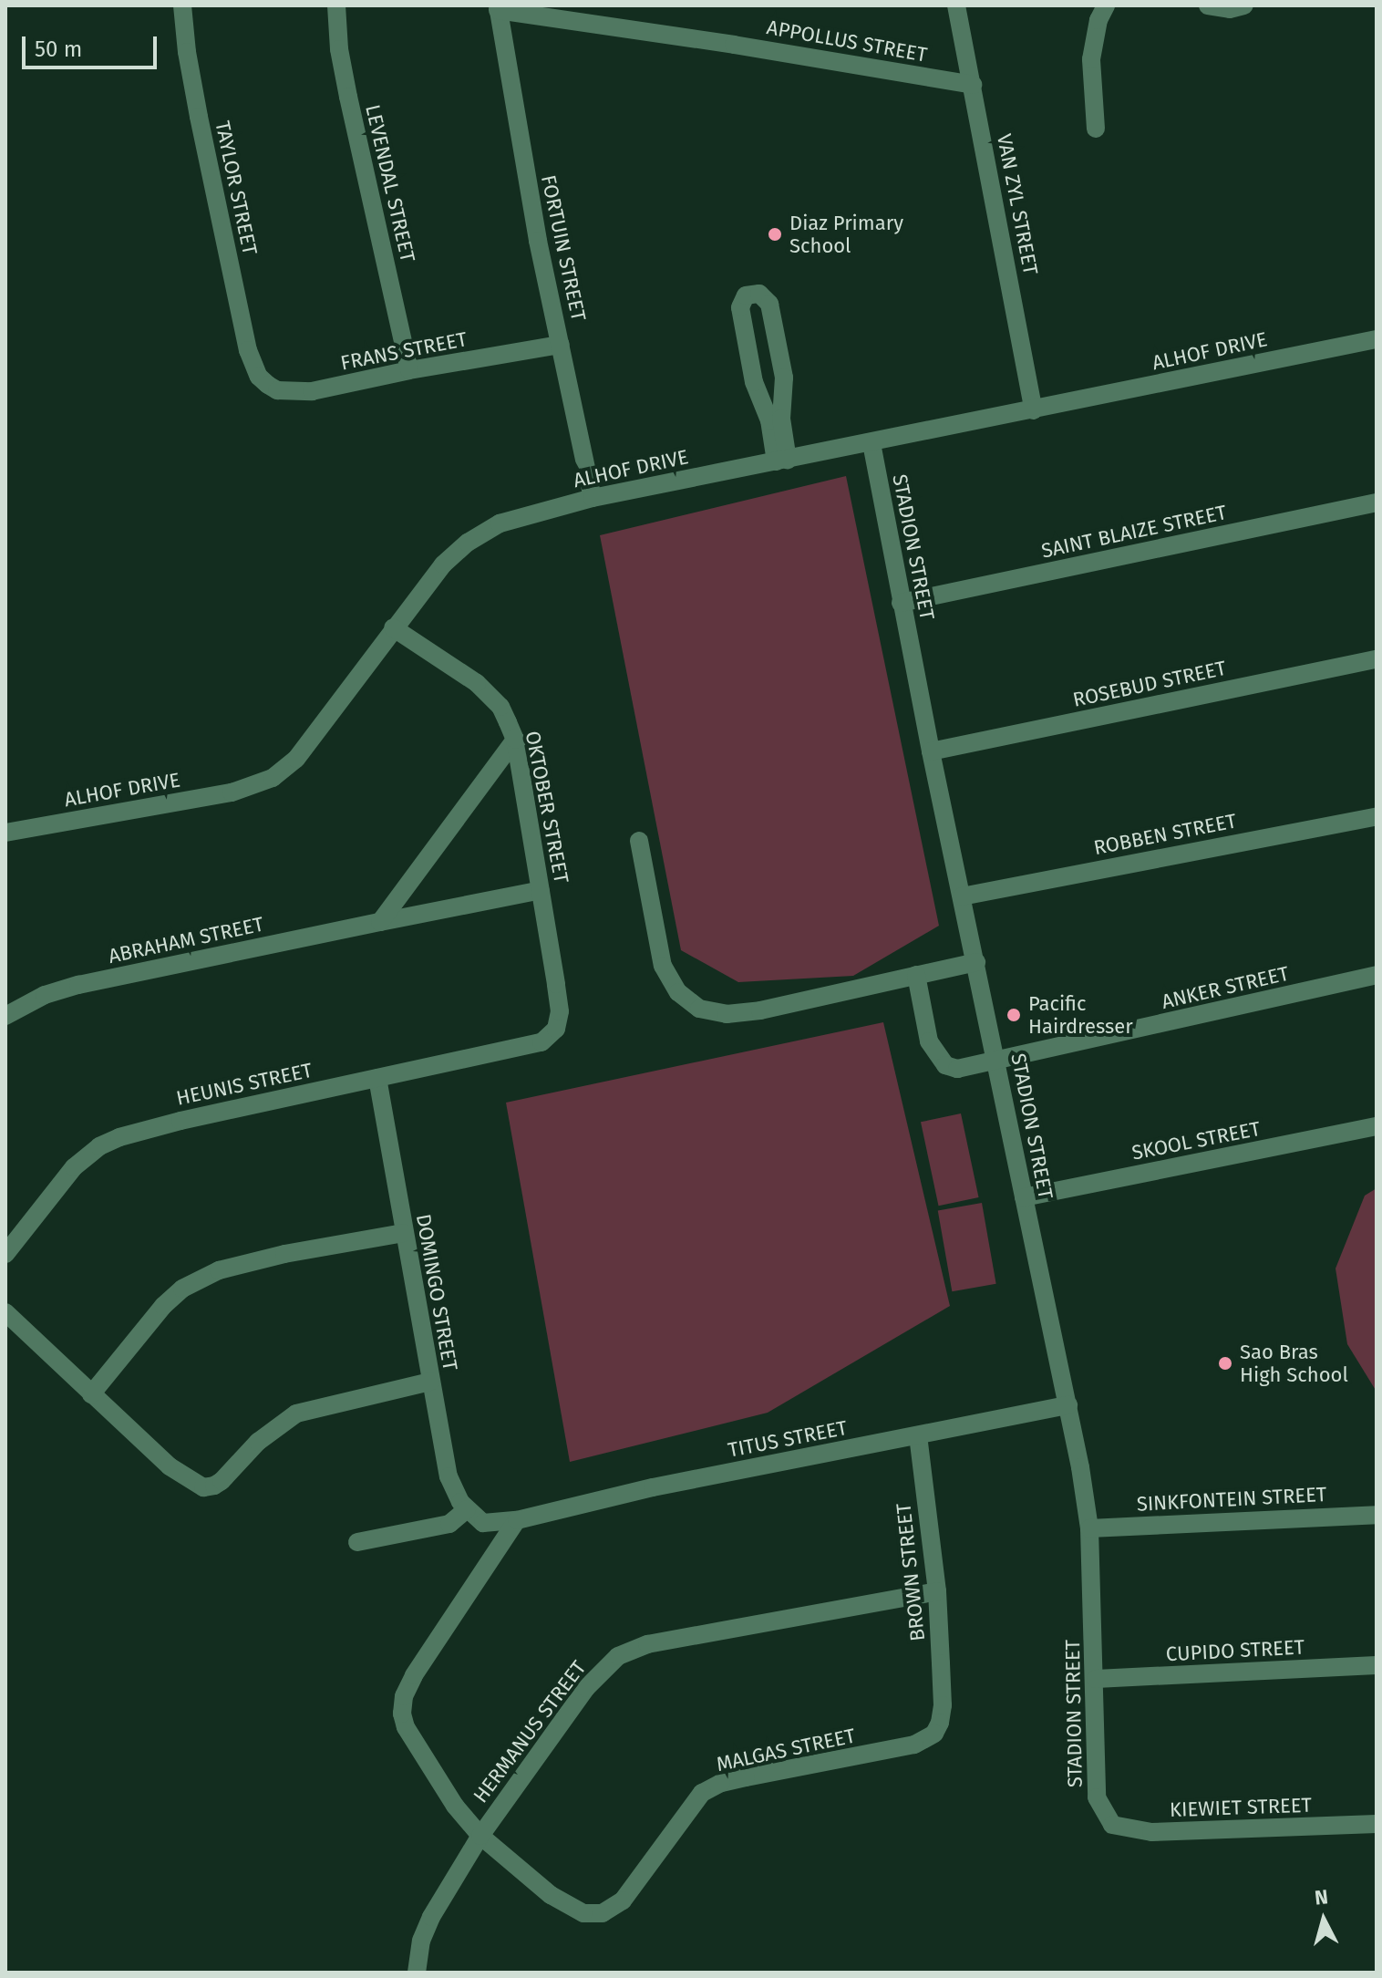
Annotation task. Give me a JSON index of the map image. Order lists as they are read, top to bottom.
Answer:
{
  "streets": {
    "street": [
      "APPOLLUS STREET",
      "LEVENDAL STREET",
      "TAYLOR STREET",
      "VAN ZYL STREET",
      "FORTUIN STREET",
      "FRANS STREET",
      "ALHOF DRIVE",
      "SAINT BLAIZE STREET",
      "STADION STREET",
      "ROSEBUD STREET",
      "OKTOBER STREET",
      "ROBBEN STREET",
      "ABRAHAM STREET",
      "ANKER STREET",
      "HEUNIS STREET",
      "SKOOL STREET",
      "DOMINGO STREET",
      "TITUS STREET",
      "SINKFONTEIN STREET",
      "BROWN STREET",
      "CUPIDO STREET",
      "HERMANUS STREET",
      "MALGAS STREET",
      "KIEWIET STREET"
    ]
  },
  "crossings": [
    ["APPOLLUS STREET", "VAN ZYL STREET"],
    ["APPOLLUS STREET", "FORTUIN STREET"],
    ["LEVENDAL STREET", "FRANS STREET"],
    ["TAYLOR STREET", "FRANS STREET"],
    ["VAN ZYL STREET", "ALHOF DRIVE"],
    ["FORTUIN STREET", "FRANS STREET"],
    ["FORTUIN STREET", "ALHOF DRIVE"],
    ["ALHOF DRIVE", "STADION STREET"],
    ["ALHOF DRIVE", "OKTOBER STREET"],
    ["SAINT BLAIZE STREET", "STADION STREET"],
    ["STADION STREET", "ROSEBUD STREET"],
    ["STADION STREET", "ROBBEN STREET"],
    ["STADION STREET", "ANKER STREET"],
    ["STADION STREET", "SKOOL STREET"],
    ["STADION STREET", "TITUS STREET"],
    ["STADION STREET", "SINKFONTEIN STREET"],
    ["STADION STREET", "CUPIDO STREET"],
    ["STADION STREET", "KIEWIET STREET"],
    ["OKTOBER STREET", "ABRAHAM STREET"],
    ["OKTOBER STREET", "HEUNIS STREET"],
    ["HEUNIS STREET", "DOMINGO STREET"],
    ["DOMINGO STREET", "TITUS STREET"],
    ["TITUS STREET", "BROWN STREET"],
    ["BROWN STREET", "HERMANUS STREET"],
    ["BROWN STREET", "MALGAS STREET"],
    ["HERMANUS STREET", "MALGAS STREET"]
  ],
  "places": ["Diaz Primary School", "Pacific Hairdresser", "Sao Bras High School"],
  "scale_bar": "50 m",
  "north": "top"
}
